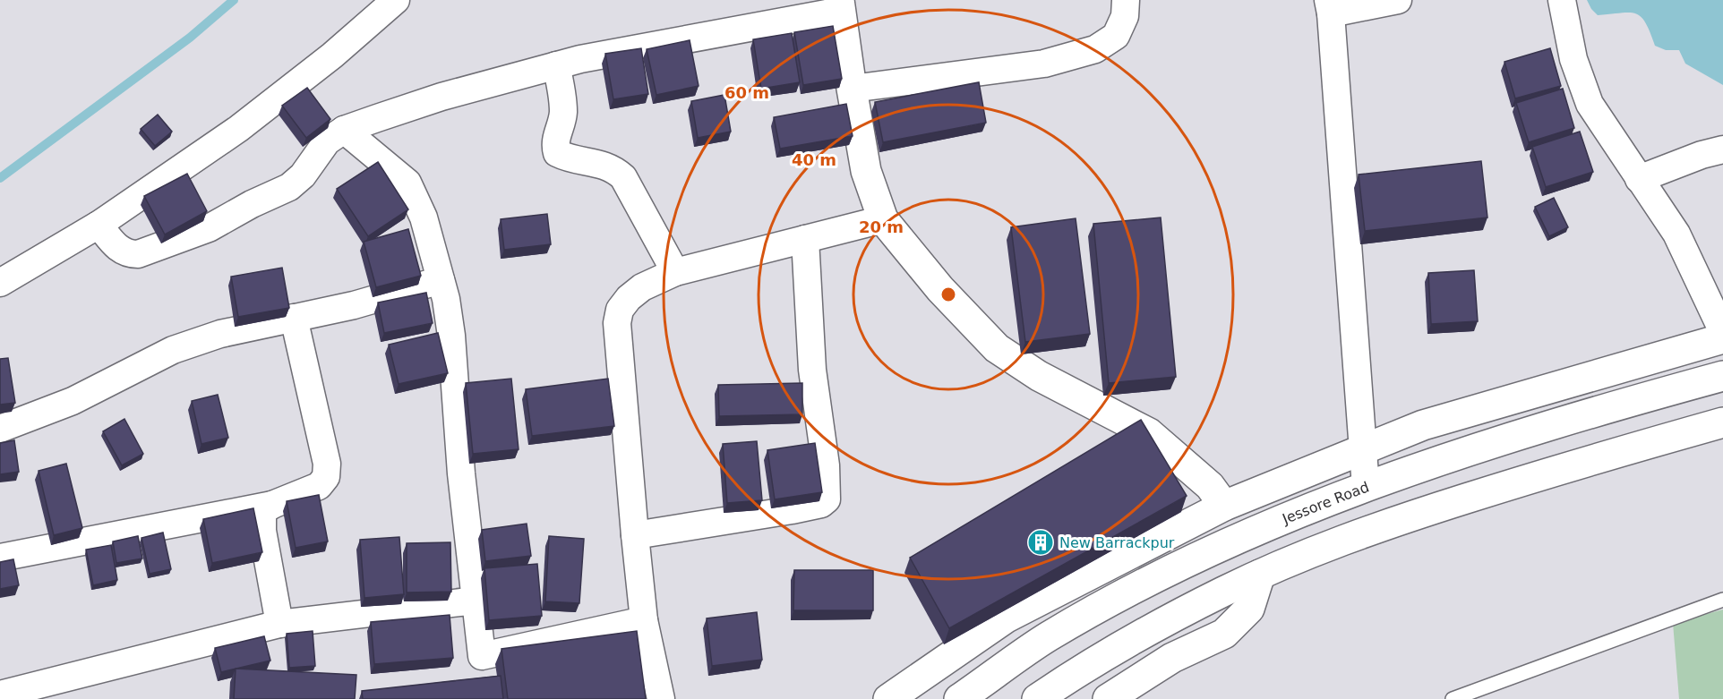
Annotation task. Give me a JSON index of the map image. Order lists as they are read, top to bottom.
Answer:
{
  "streets": {
    "main road": ["Jessore Road"]
  },
  "places": {
    "building": ["New Barrackpur"]
  },
  "rings": ["60 m", "40 m", "20 m"]
}
